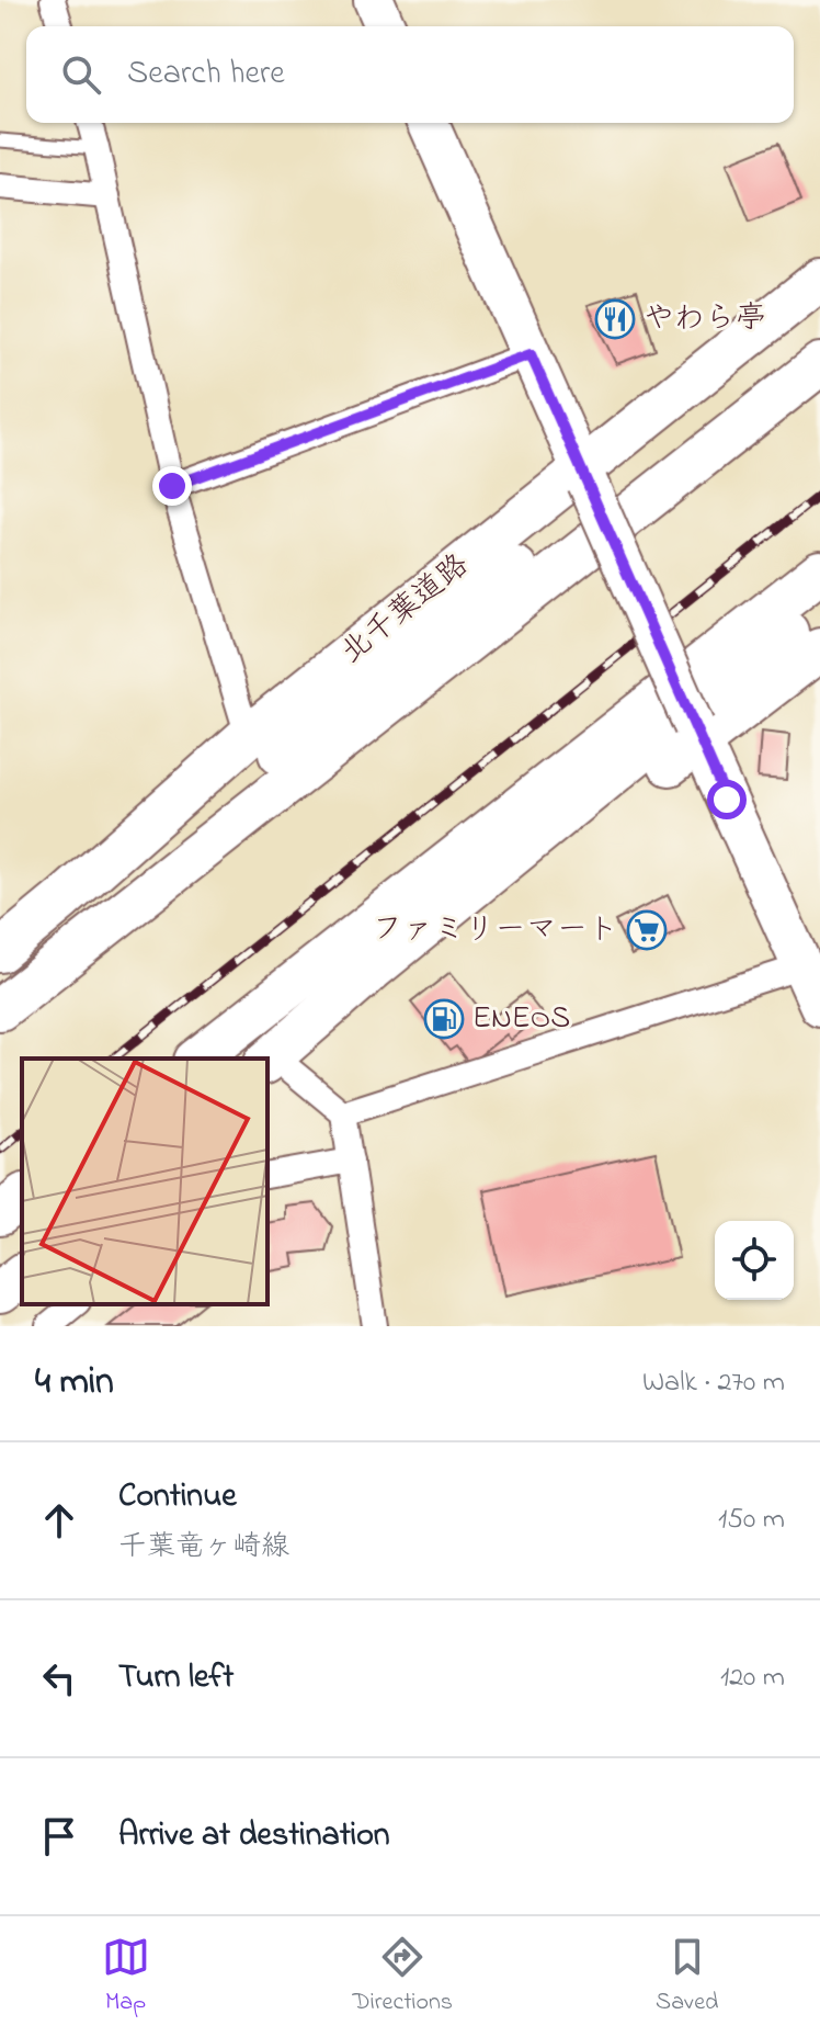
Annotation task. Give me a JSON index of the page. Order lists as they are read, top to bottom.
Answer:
{
  "streets": {
    "highway": ["北千葉道路"]
  },
  "places": {
    "restaurant": ["やわら亭"],
    "supermarket": ["ファミリーマート"],
    "fuel station": ["ENEOS"]
  },
  "page": {
    "search": "Search here",
    "heading": ["4 min", "Walk · 270 m"],
    "list": [
      ["Continue", "千葉竜ヶ崎線", "150 m"],
      ["Turn left", "120 m"],
      "Arrive at destination"
    ],
    "nav": ["Map", "Directions", "Saved"]
  }
}
